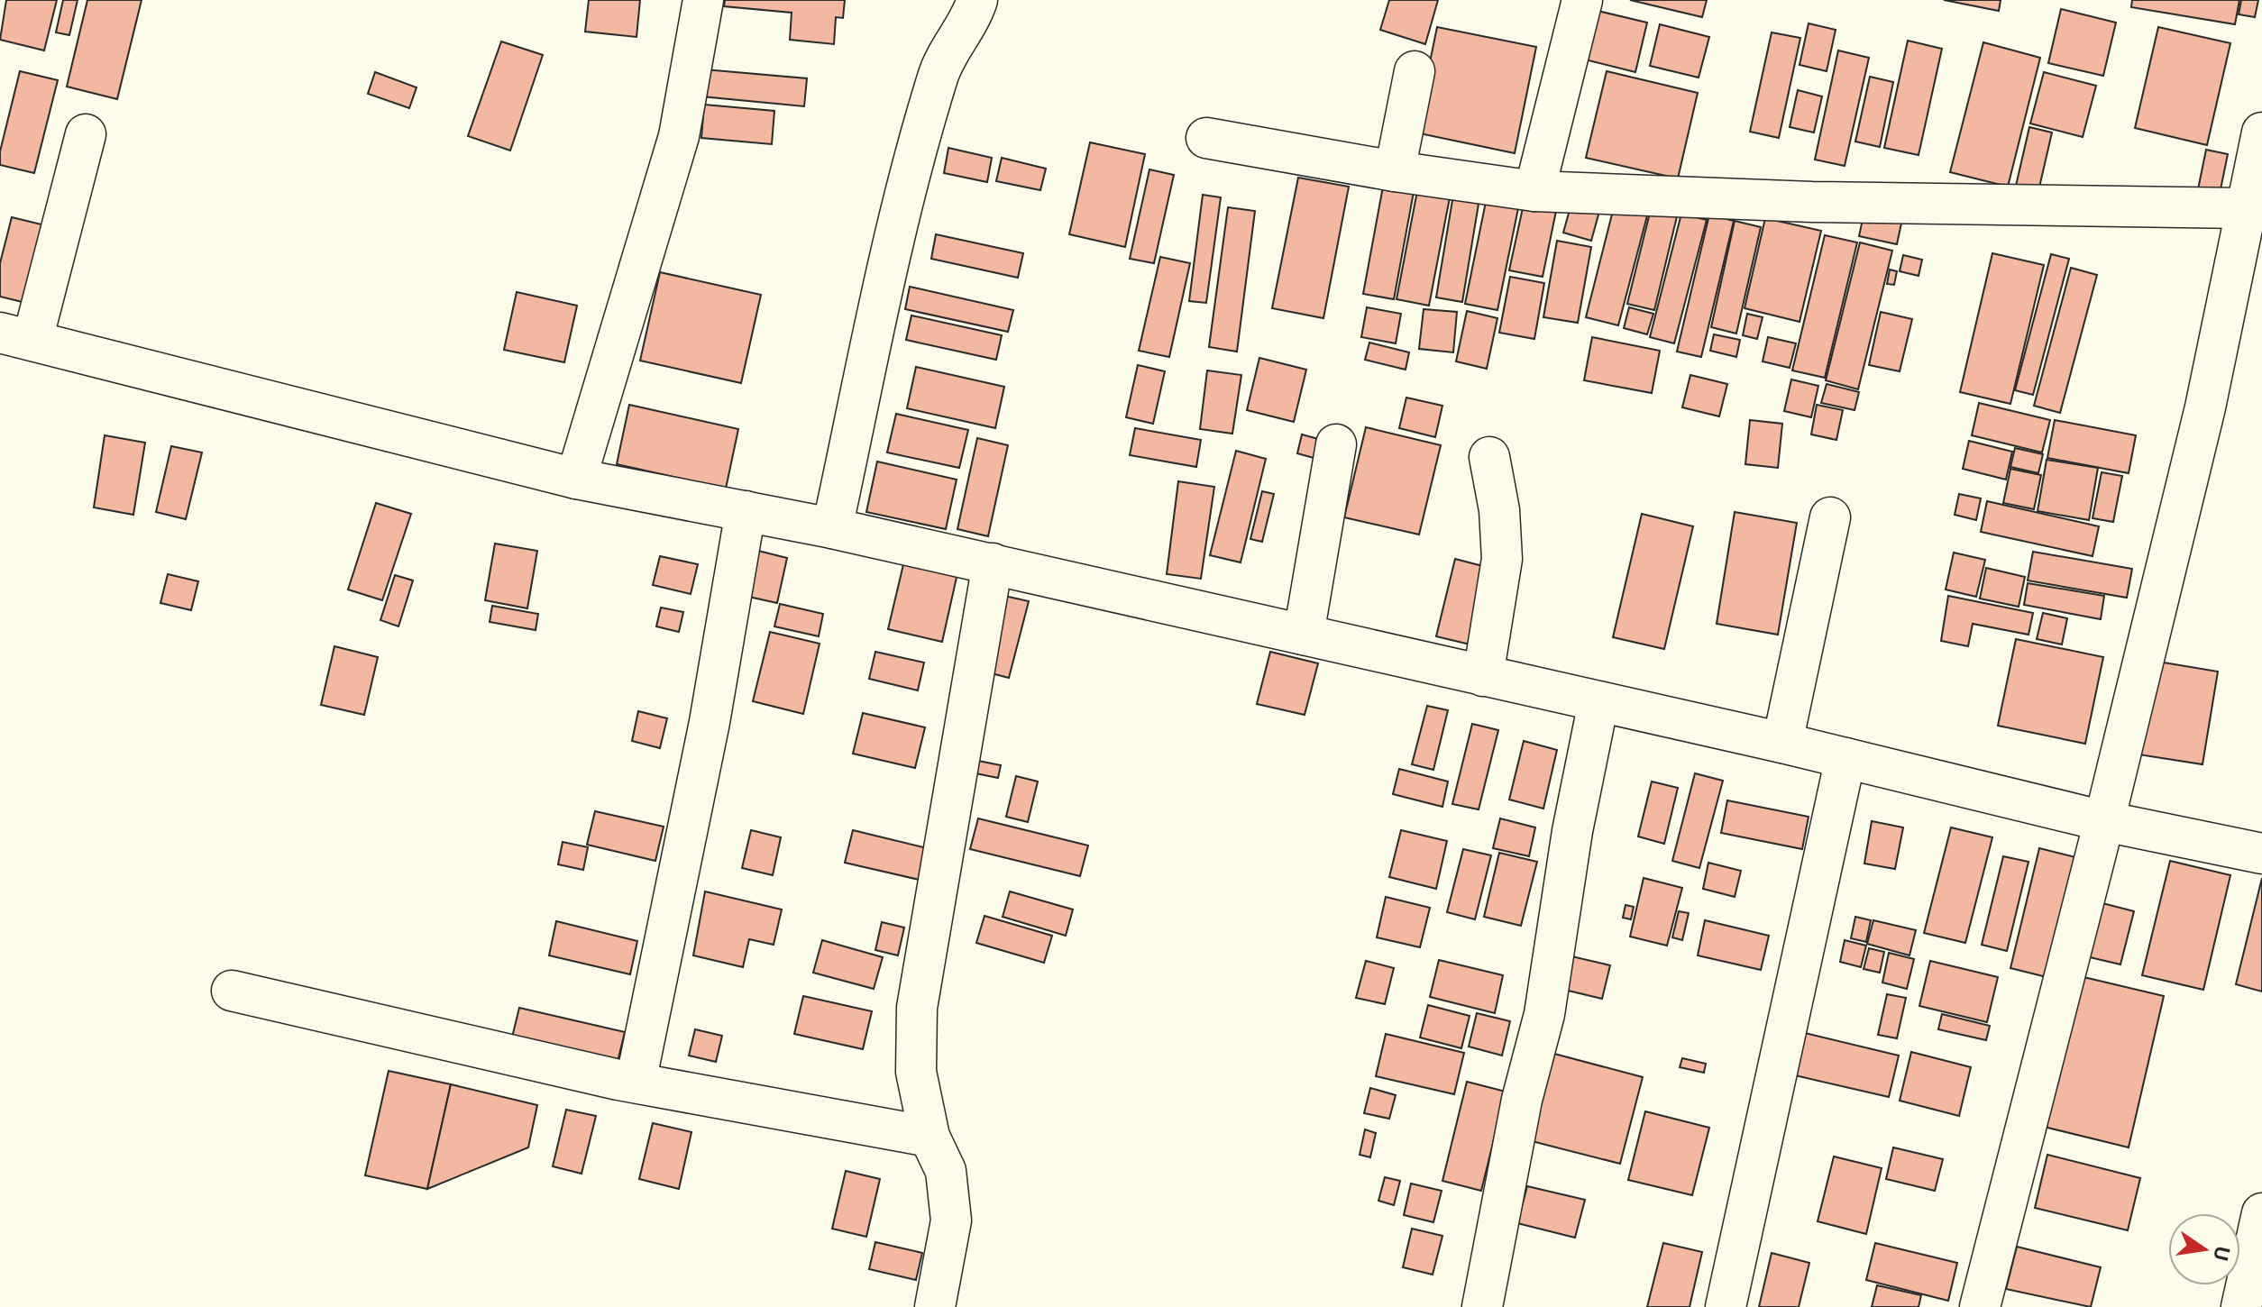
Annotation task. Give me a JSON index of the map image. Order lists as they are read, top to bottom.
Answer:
{
  "north": "right"
}
